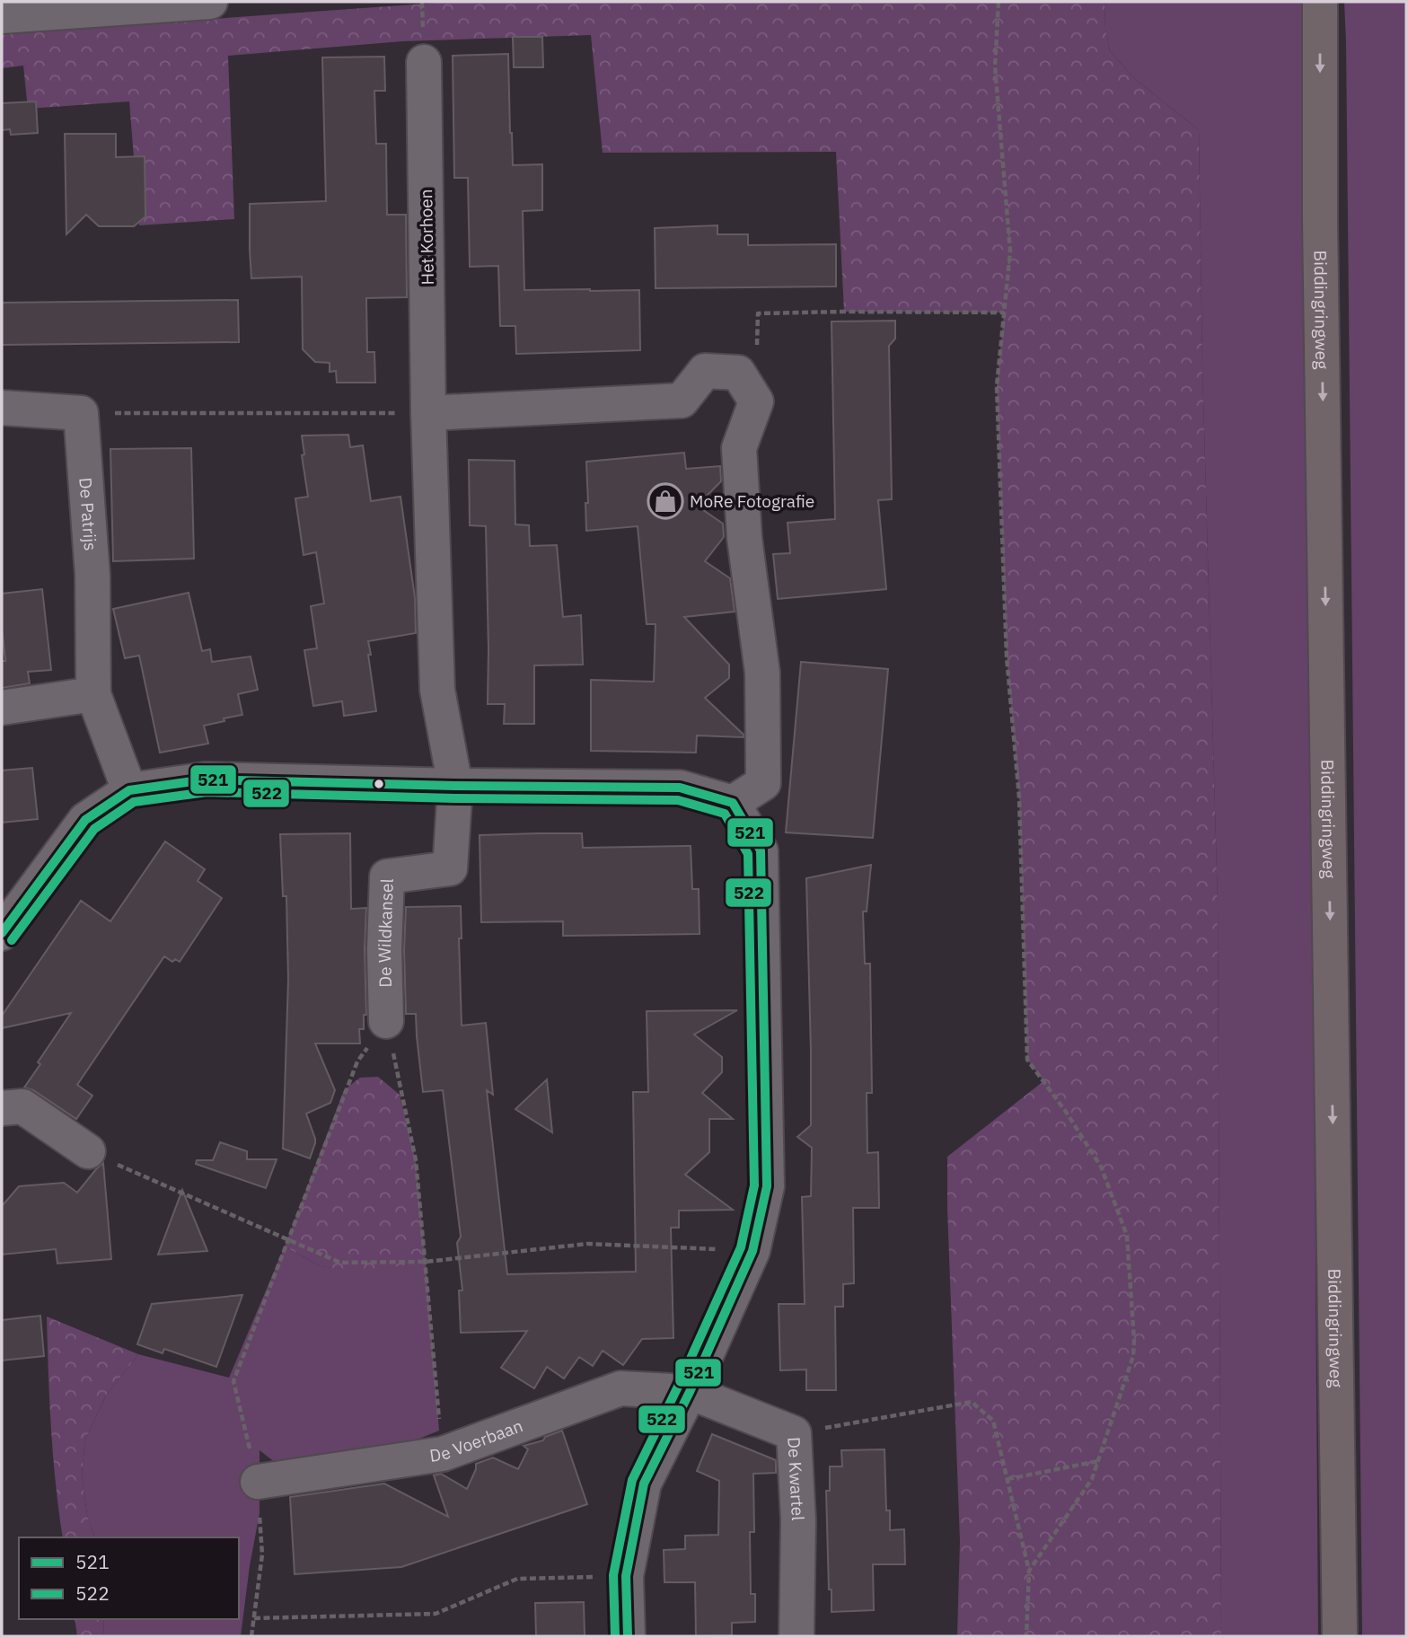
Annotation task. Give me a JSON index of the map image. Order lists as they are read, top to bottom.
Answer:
{
  "streets": {
    "main road": ["Biddingringweg"],
    "street": [
      "Het Korhoen",
      "De Patrijs",
      "De Wildkansel",
      "De Voerbaan",
      "De Kwartel"
    ]
  },
  "crossings": [
    ["Het Korhoen", "De Wildkansel"],
    ["De Voerbaan", "De Kwartel"]
  ],
  "one_way": ["Biddingringweg"],
  "places": {
    "shop": ["MoRe Fotografie"]
  },
  "lines": ["transit line 521", "transit line 522"],
  "legend": ["521", "522"]
}
